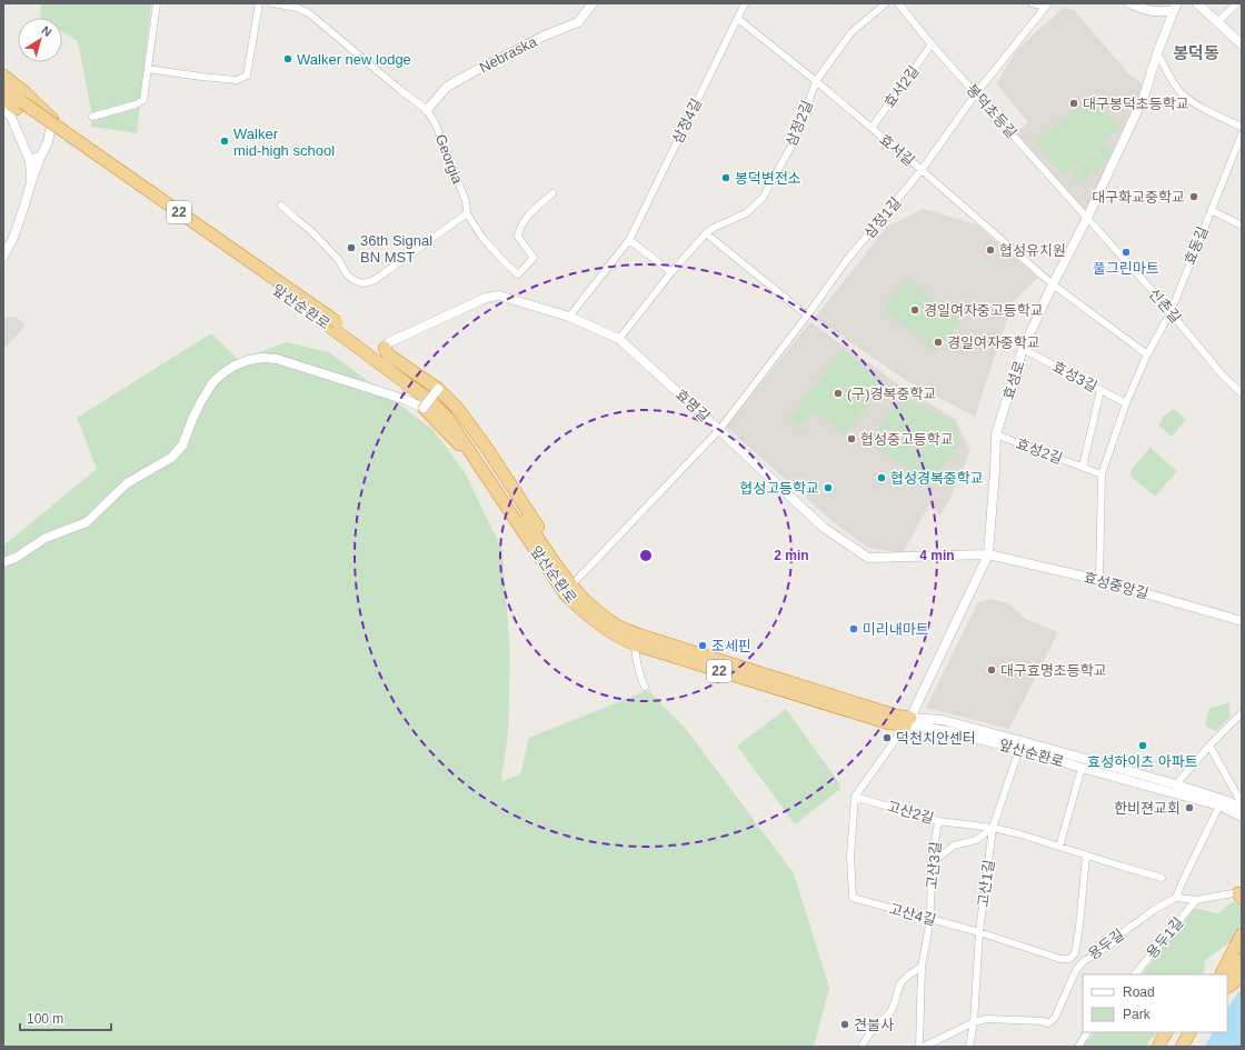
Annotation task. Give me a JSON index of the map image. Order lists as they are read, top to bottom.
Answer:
{
  "streets": {
    "highway": ["22", "앞산순환로"],
    "street": [
      "Nebraska",
      "효서2길",
      "봉덕초등길",
      "삼정4길",
      "삼정2길",
      "효서길",
      "Georgia",
      "삼정1길",
      "효동길",
      "신촌길",
      "효성3길",
      "효성로",
      "효명길",
      "효성2길",
      "효성중앙길",
      "고산2길",
      "고산3길",
      "고산1길",
      "고산4길",
      "용두1길",
      "용두길"
    ]
  },
  "crossings": [
    ["Nebraska", "Georgia"],
    ["효서2길", "봉덕초등길"],
    ["효서2길", "효서길"],
    ["봉덕초등길", "삼정1길"],
    ["봉덕초등길", "신촌길"],
    ["봉덕초등길", "효성로"],
    ["삼정4길", "효서길"],
    ["삼정4길", "효명길"],
    ["삼정2길", "효서길"],
    ["삼정2길", "효명길"],
    ["효서길", "삼정1길"],
    ["효서길", "효성로"],
    ["삼정1길", "앞산순환로"],
    ["삼정1길", "효명길"],
    ["효동길", "신촌길"],
    ["효동길", "효성3길"],
    ["효동길", "효성2길"],
    ["효동길", "효성중앙길"],
    ["신촌길", "효성로"],
    ["앞산순환로", "효성로"],
    ["앞산순환로", "고산1길"],
    ["효성3길", "효성로"],
    ["효성3길", "효성2길"],
    ["효성로", "효명길"],
    ["효성로", "효성2길"],
    ["효성로", "효성중앙길"],
    ["효명길", "효성중앙길"],
    ["고산2길", "고산3길"],
    ["고산2길", "고산1길"],
    ["고산2길", "고산4길"],
    ["고산3길", "고산4길"],
    ["고산1길", "고산4길"],
    ["고산1길", "용두길"]
  ],
  "districts": ["봉덕동"],
  "places": [
    "Walker new lodge",
    "대구봉덕초등학교",
    "Walker mid-high school",
    "봉덕변전소",
    "대구화교중학교",
    "36th Signal BN MST",
    "협성유치원",
    "풀그린마트",
    "경일여자중고등학교",
    "경일여자중학교",
    "(구)경복중학교",
    "협성중고등학교",
    "협성경복중학교",
    "협성고등학교",
    "미리내마트",
    "조세핀",
    "대구효명초등학교",
    "덕천치안센터",
    "효성하이츠 아파트",
    "한비젼교회",
    "견불사"
  ],
  "legend": ["Road", "Park"],
  "scale_bar": "100 m",
  "north": "top right",
  "rings": ["2 min", "4 min"]
}
